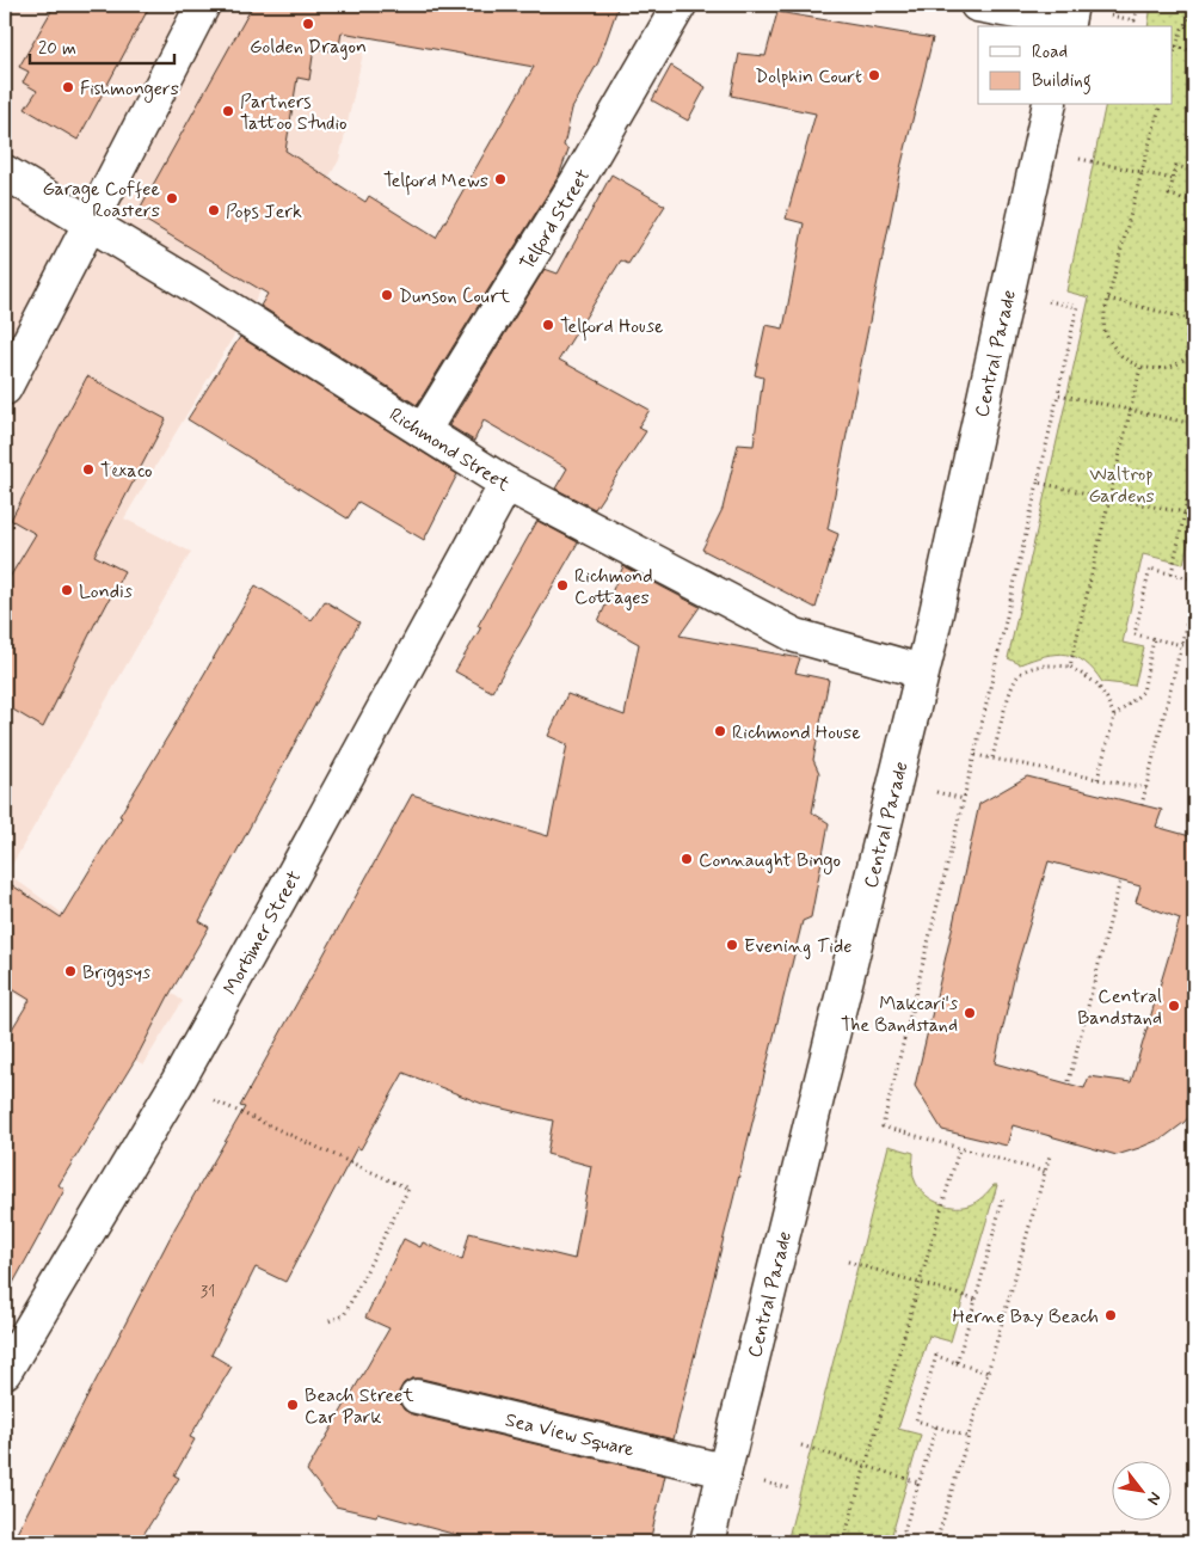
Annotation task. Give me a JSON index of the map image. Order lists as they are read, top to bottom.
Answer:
{
  "streets": {
    "street": [
      "Telford Street",
      "Central Parade",
      "Richmond Street",
      "Mortimer Street",
      "Sea View Square"
    ]
  },
  "crossings": [
    ["Telford Street", "Richmond Street"],
    ["Central Parade", "Richmond Street"],
    ["Central Parade", "Sea View Square"],
    ["Richmond Street", "Mortimer Street"]
  ],
  "parks": ["Waltrop Gardens"],
  "places": [
    "Golden Dragon",
    "Dolphin Court",
    "Fishmongers",
    "Partners Tattoo Studio",
    "Telford Mews",
    "Garage Coffee Roasters",
    "Pops Jerk",
    "Dunson Court",
    "Telford House",
    "Texaco",
    "Richmond Cottages",
    "Londis",
    "Richmond House",
    "Connaught Bingo",
    "Evening Tide",
    "Briggsys",
    "Central Bandstand",
    "Makcari's The Bandstand",
    "Herne Bay Beach",
    "Beach Street Car Park"
  ],
  "house_numbers": ["31"],
  "legend": ["Road", "Building"],
  "scale_bar": "20 m",
  "north": "bottom right"
}
